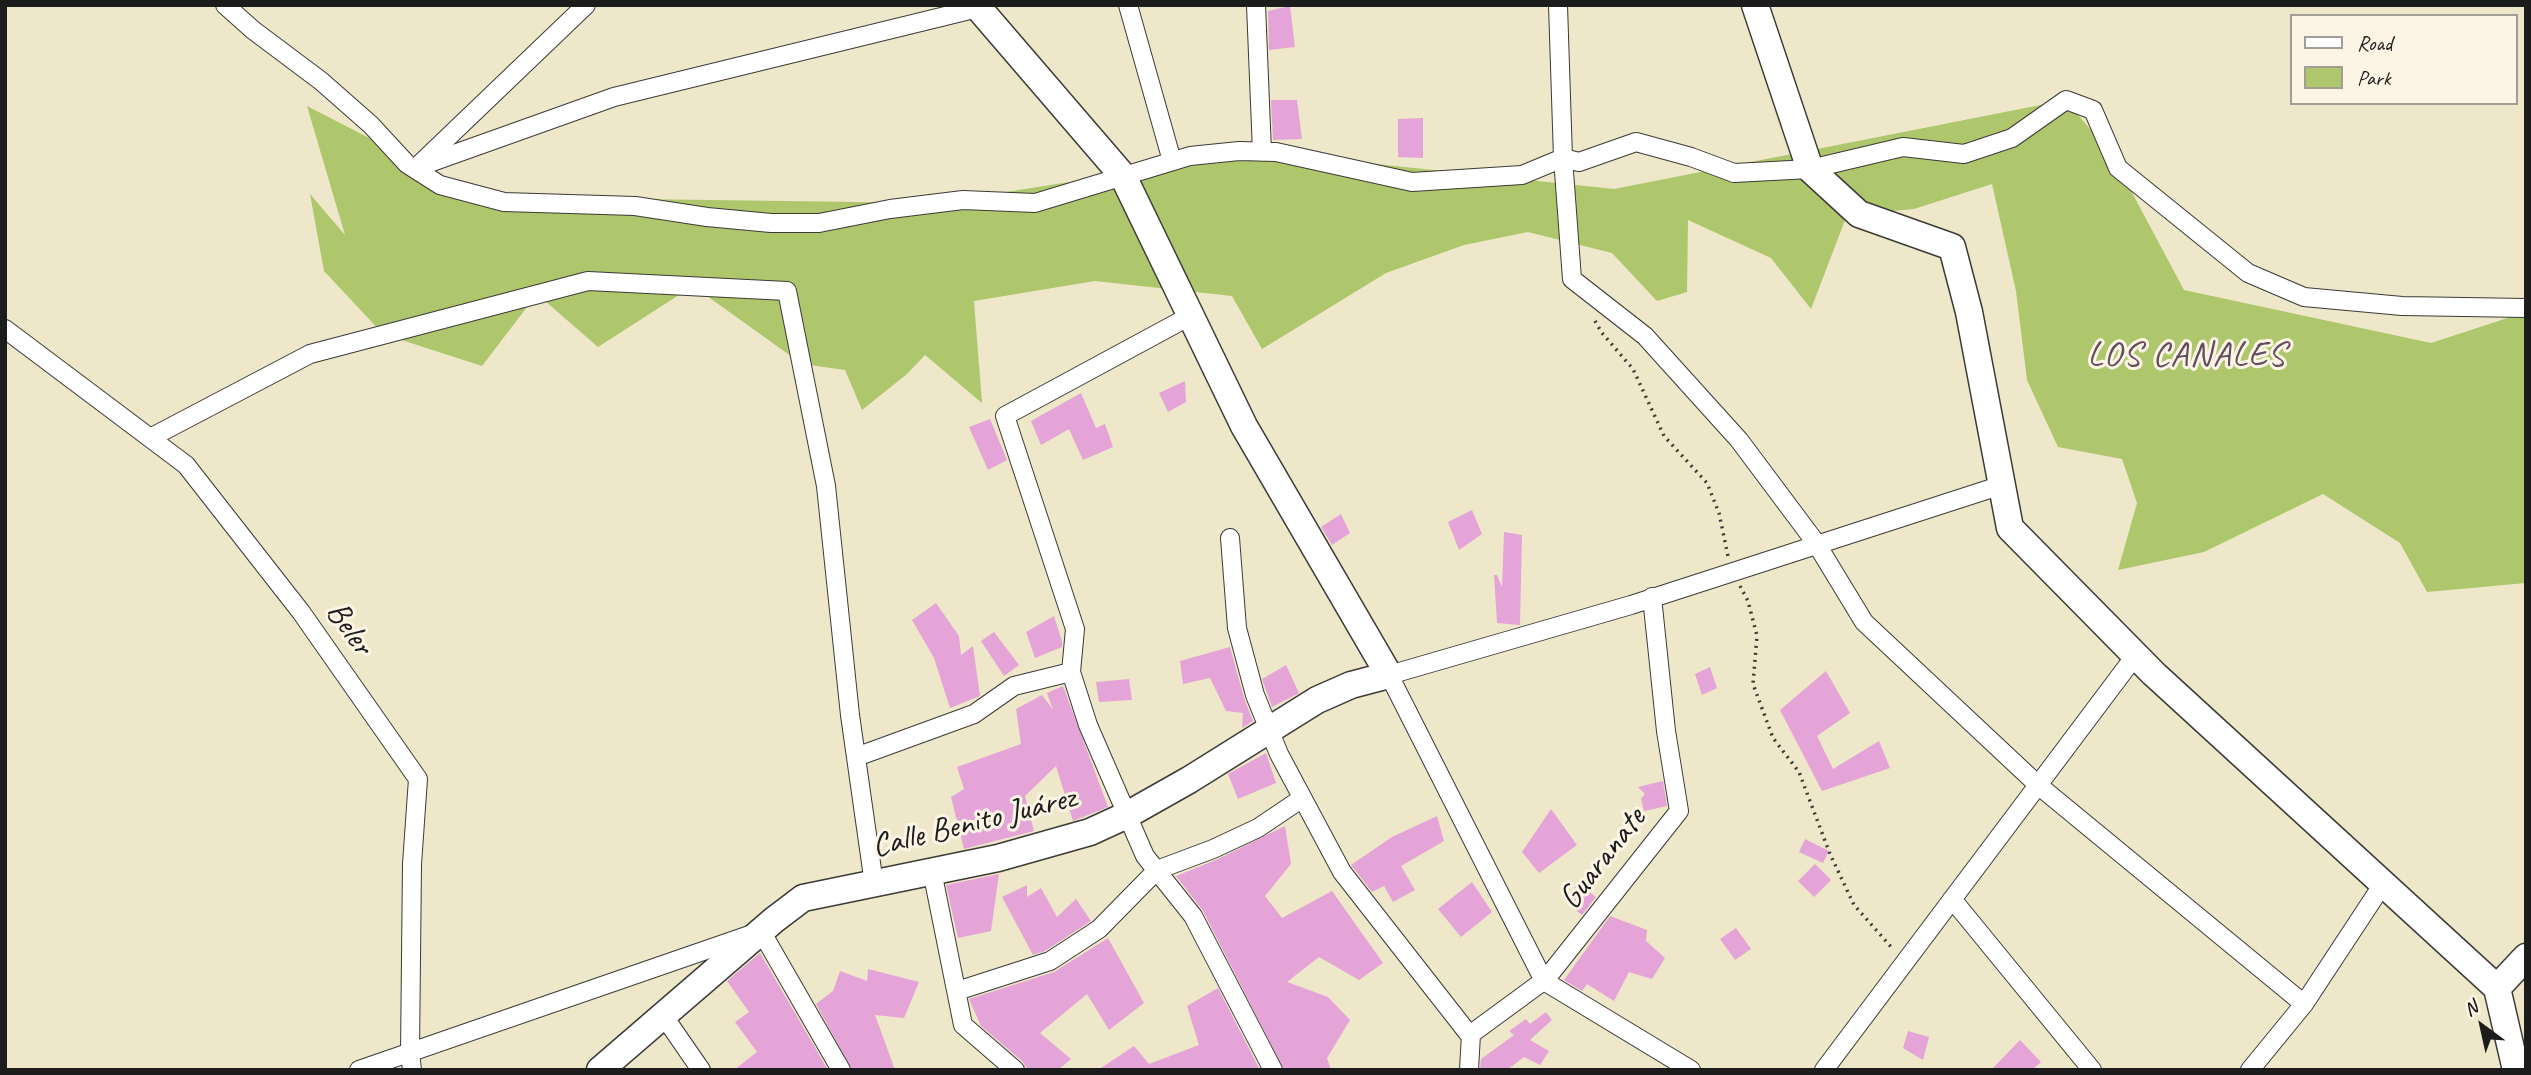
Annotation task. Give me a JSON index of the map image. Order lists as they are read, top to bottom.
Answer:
{
  "streets": {
    "main road": ["Calle Benito Juárez"],
    "street": ["Beler", "Guaranate"]
  },
  "districts": ["LOS CANALES"],
  "legend": ["Road", "Park"],
  "north": "top left"
}
